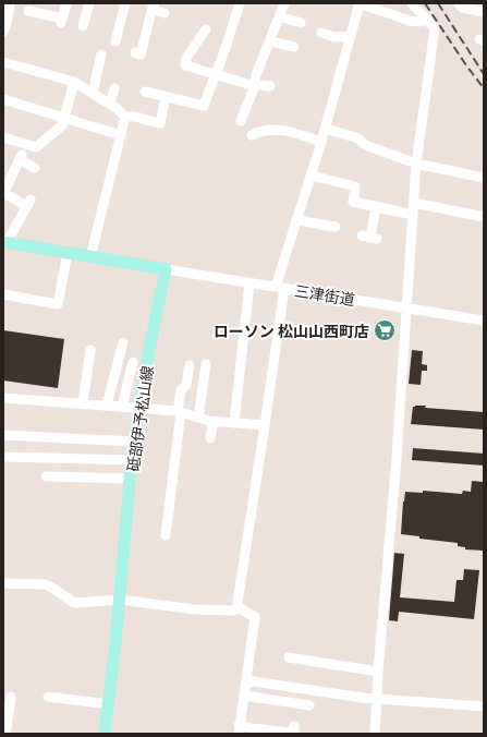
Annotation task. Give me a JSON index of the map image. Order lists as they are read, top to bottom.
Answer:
{
  "streets": {
    "main road": ["砥部伊予松山線"],
    "street": ["三津街道"]
  },
  "crossings": [
    ["三津街道", "砥部伊予松山線"]
  ],
  "places": {
    "supermarket": ["ローソン 松山山西町店"]
  }
}
